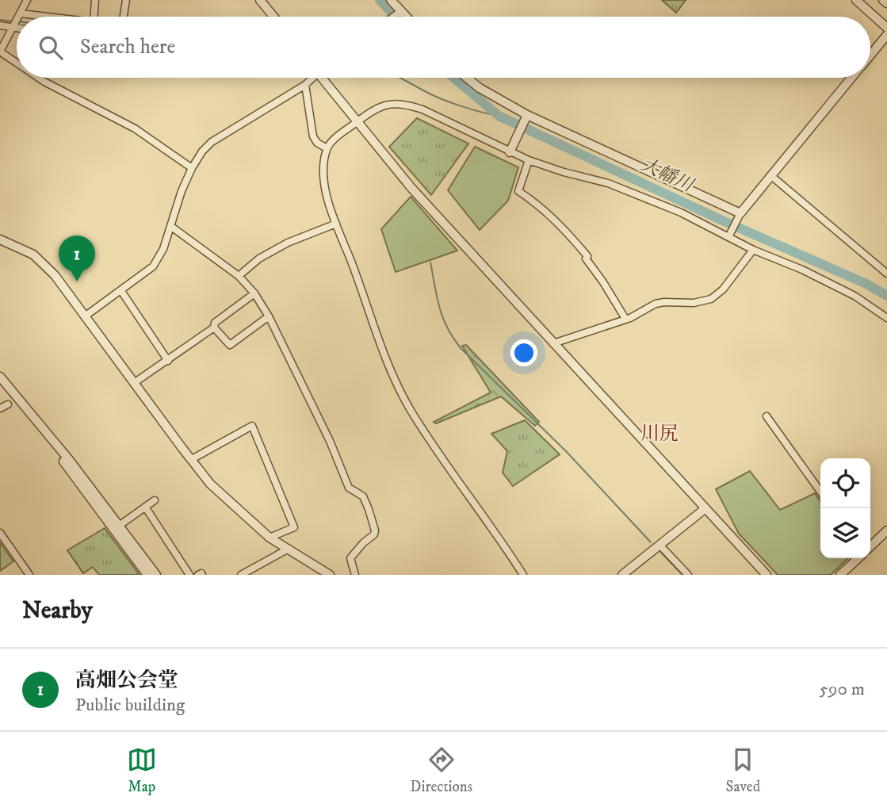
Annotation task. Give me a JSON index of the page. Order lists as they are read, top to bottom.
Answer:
{
  "districts": ["川尻"],
  "water": ["大幡川"],
  "page": {
    "search": "Search here",
    "pins": "1",
    "heading": "Nearby",
    "list": [
      {
        "mark": "1",
        "name": "高畑公会堂",
        "note": "Public building",
        "value": "590 m"
      }
    ],
    "nav": ["Map", "Directions", "Saved"]
  }
}
